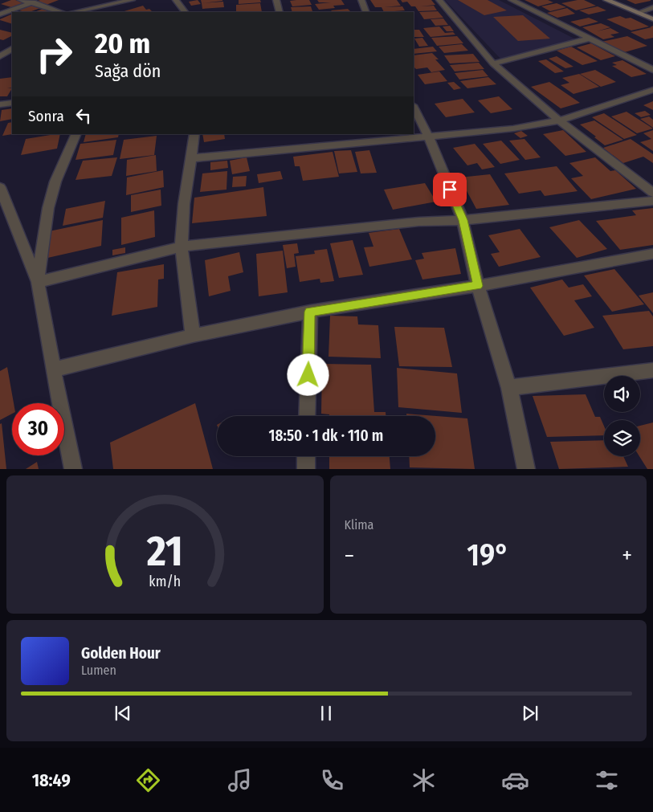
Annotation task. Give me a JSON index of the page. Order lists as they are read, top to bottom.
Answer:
{
  "page": {
    "turn": ["20 m", "Sağa dön"],
    "then": "Sonra",
    "limit": "30",
    "trip": "18:50 · 1 dk · 110 m",
    "tile": "Klima",
    "heat": ["−", "19°", "+"],
    "song": ["Golden Hour", "Lumen"],
    "tabs": "18:49",
    "gauge": ["21", "km/h"]
  }
}
